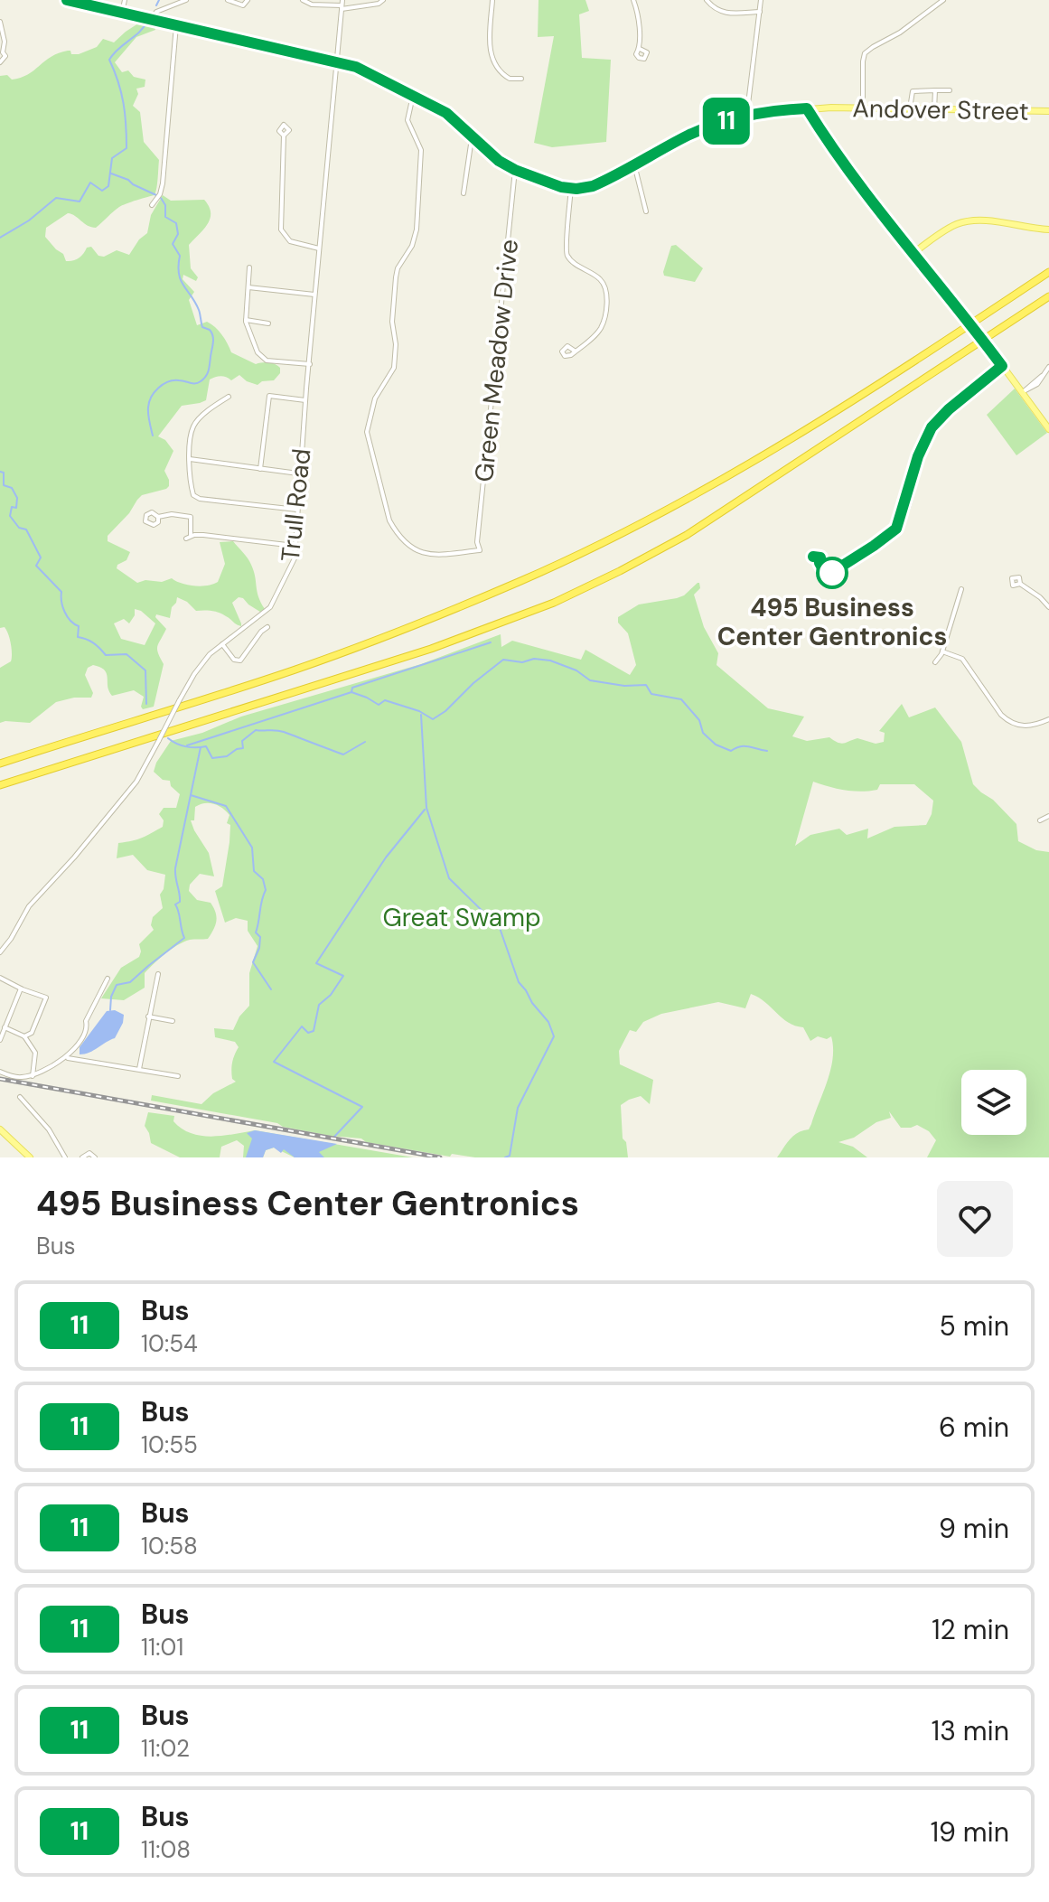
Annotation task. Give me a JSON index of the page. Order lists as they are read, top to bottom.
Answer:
{
  "streets": {
    "main road": ["Andover Street"],
    "street": ["Green Meadow Drive", "Trull Road"]
  },
  "crossings": [
    ["Andover Street", "Green Meadow Drive"],
    ["Andover Street", "Trull Road"]
  ],
  "parks": ["Great Swamp"],
  "places": ["495 Business Center Gentronics"],
  "lines": ["bus line 11"],
  "page": {
    "on_map": "11",
    "heading": ["495 Business Center Gentronics", "Bus"],
    "list": [
      {
        "mark": "11",
        "name": "Bus",
        "note": "10:54",
        "value": "5 min"
      },
      {
        "mark": "11",
        "name": "Bus",
        "note": "10:55",
        "value": "6 min"
      },
      {
        "mark": "11",
        "name": "Bus",
        "note": "10:58",
        "value": "9 min"
      },
      {
        "mark": "11",
        "name": "Bus",
        "note": "11:01",
        "value": "12 min"
      },
      {
        "mark": "11",
        "name": "Bus",
        "note": "11:02",
        "value": "13 min"
      },
      {
        "mark": "11",
        "name": "Bus",
        "note": "11:08",
        "value": "19 min"
      }
    ]
  }
}
